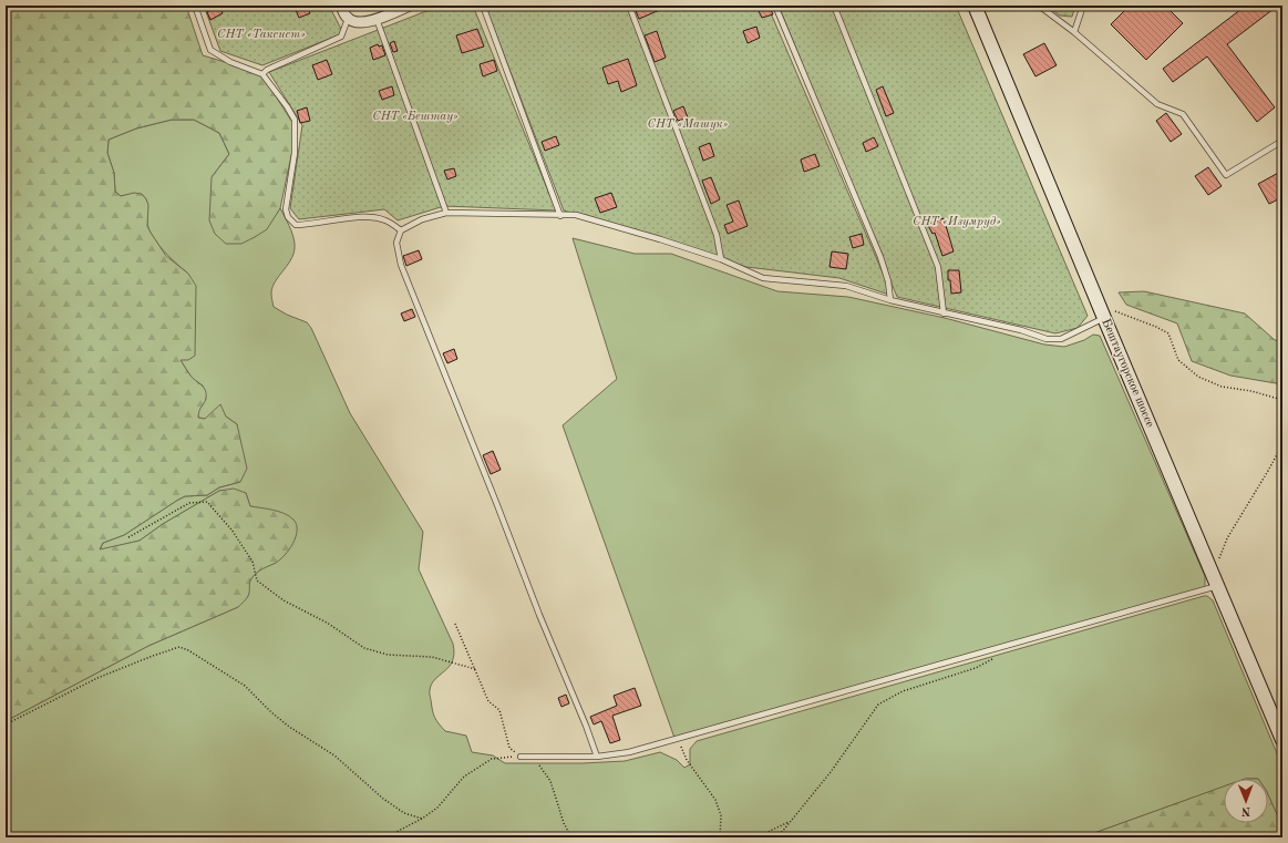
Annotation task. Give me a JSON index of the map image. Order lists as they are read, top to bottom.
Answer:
{
  "streets": {
    "street": ["Бештаугорское шоссе"]
  },
  "parks": [
    "СНТ «Таксист»",
    "СНТ «Бештау»",
    "СНТ «Машук»",
    "СНТ «Изумруд»"
  ],
  "north": "bottom"
}
